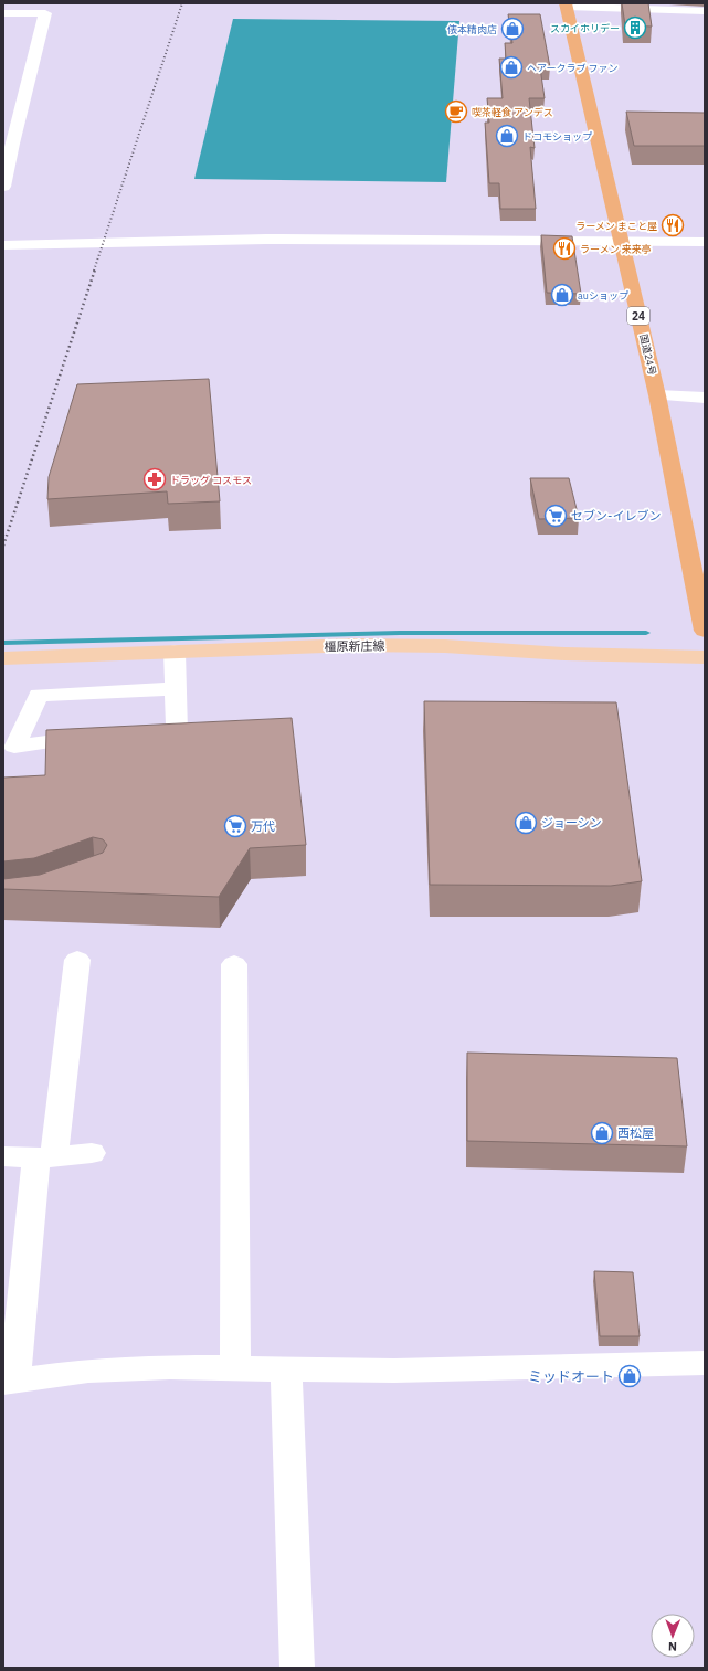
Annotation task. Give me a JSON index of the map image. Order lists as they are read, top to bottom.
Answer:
{
  "streets": {
    "highway": ["24", "国道24号"],
    "main road": ["橿原新庄線"]
  },
  "places": {
    "building": ["スカイホリデー"],
    "shop": [
      "俵本精肉店",
      "ヘアークラブ ファン",
      "ドコモショップ",
      "auショップ",
      "ジョーシン",
      "西松屋",
      "ミッドオート"
    ],
    "cafe": ["喫茶軽食 アンデス"],
    "restaurant": ["ラーメン まこと屋", "ラーメン 来来亭"],
    "pharmacy": ["ドラッグ コスモス"],
    "supermarket": ["セブン-イレブン", "万代"]
  },
  "north": "bottom"
}
